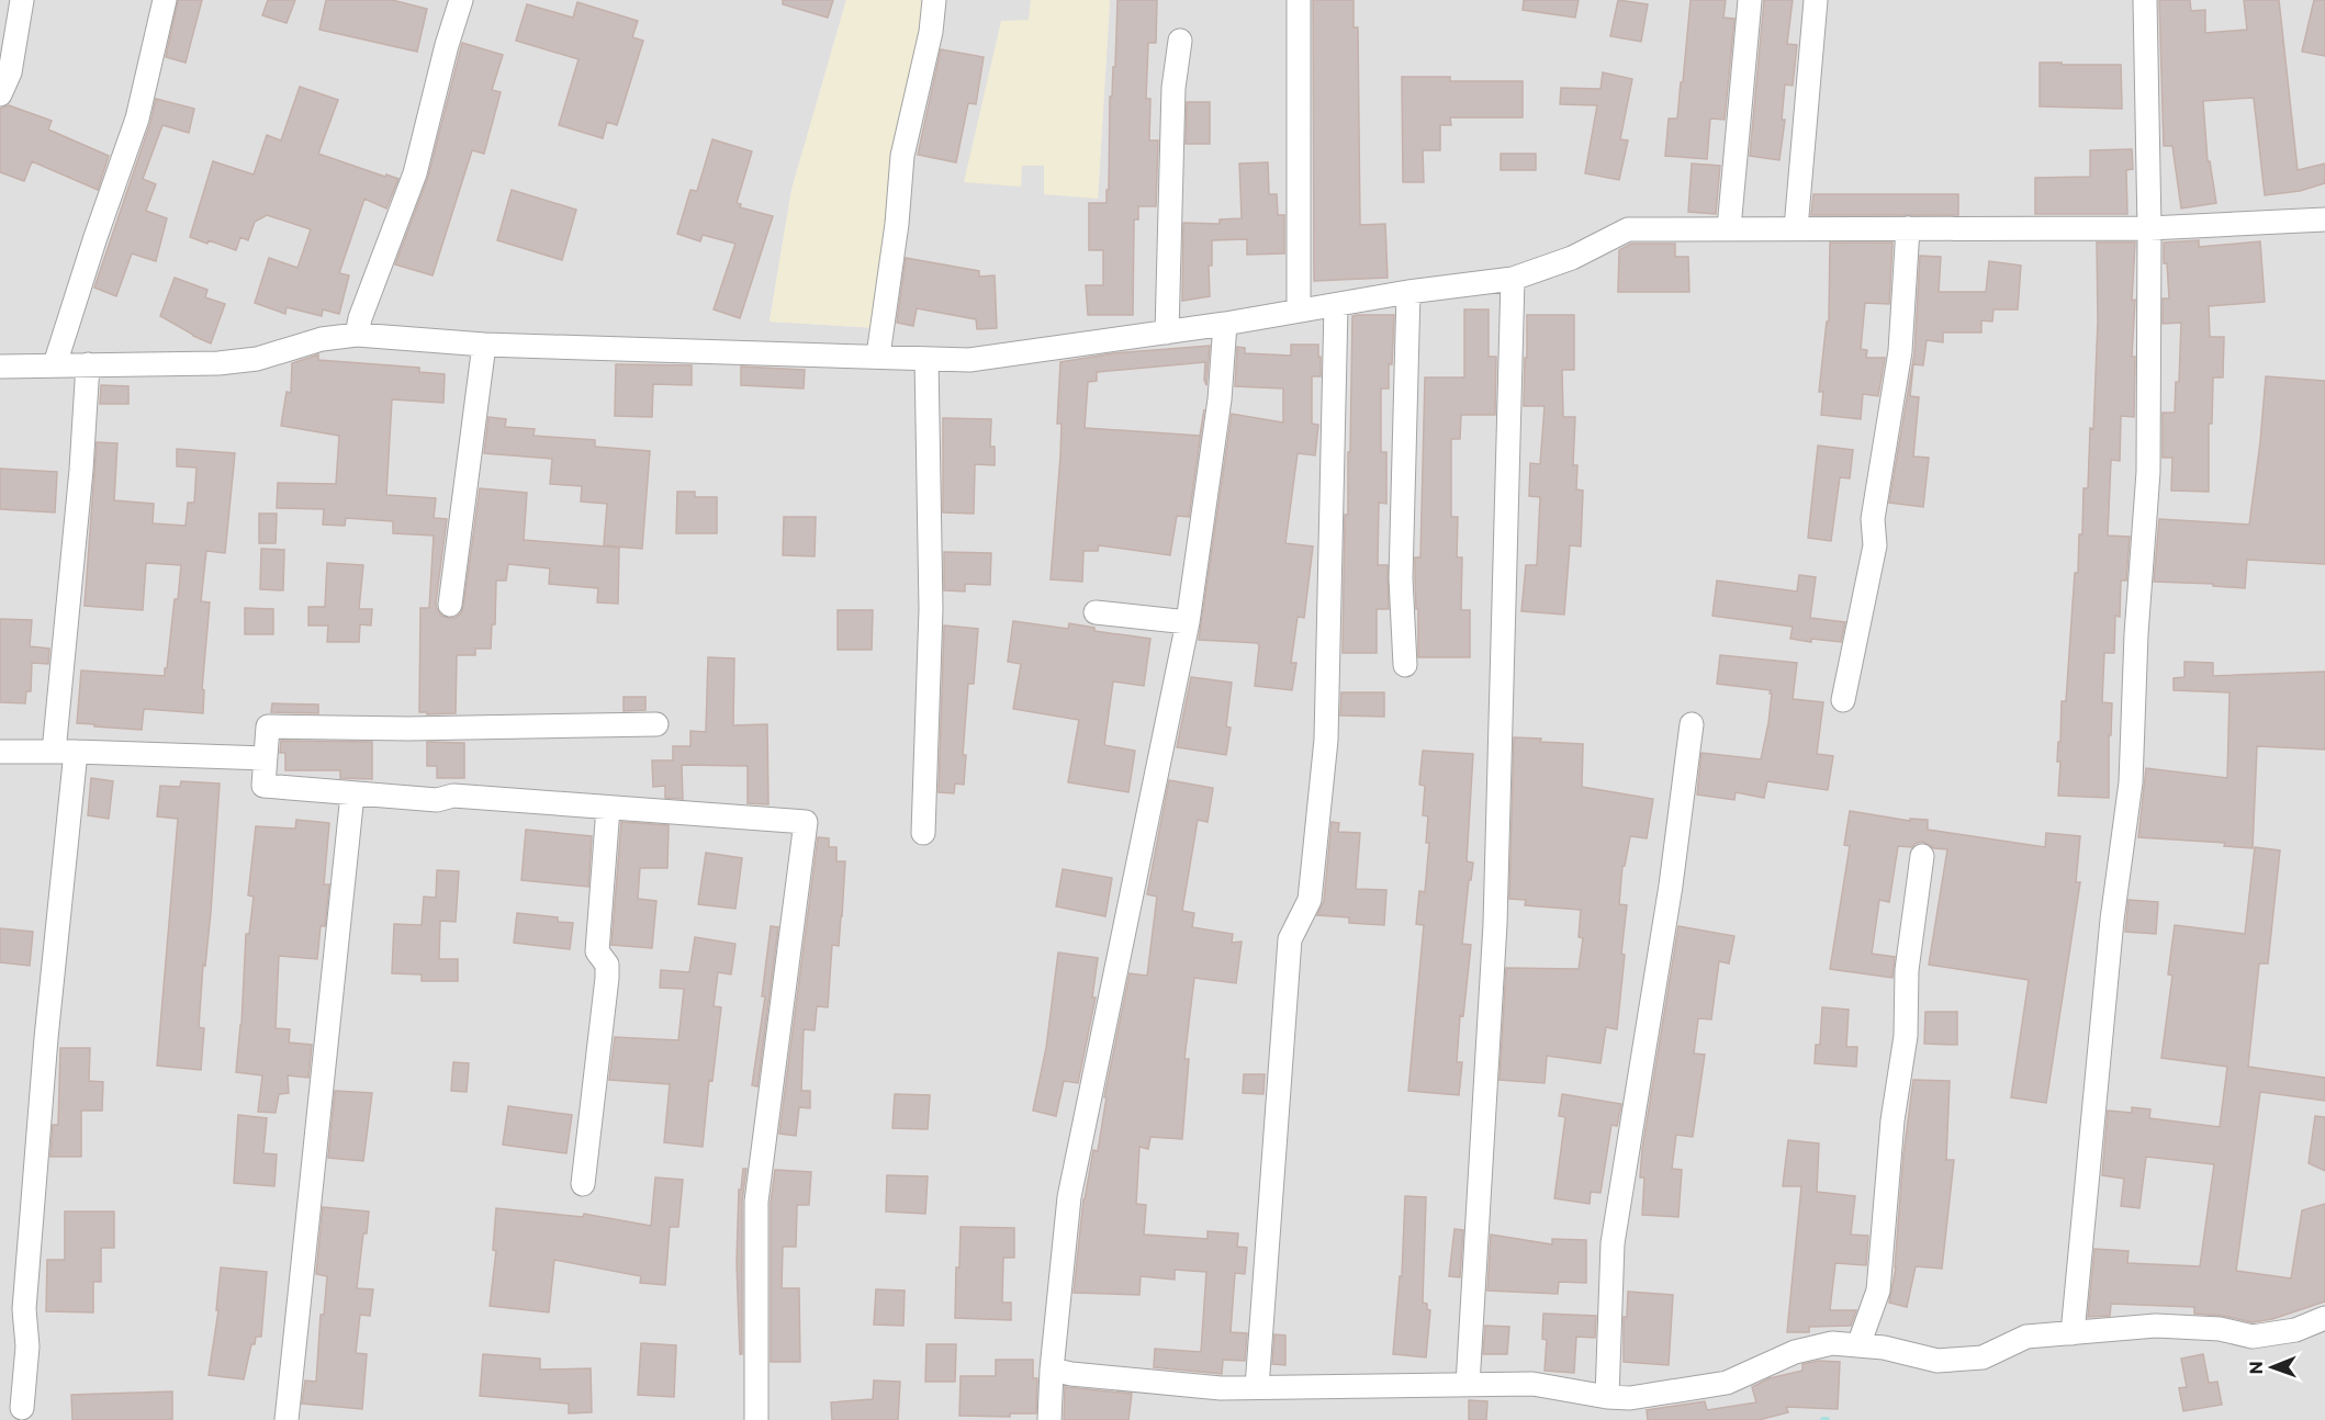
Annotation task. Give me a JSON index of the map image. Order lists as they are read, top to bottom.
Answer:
{
  "north": "left"
}
